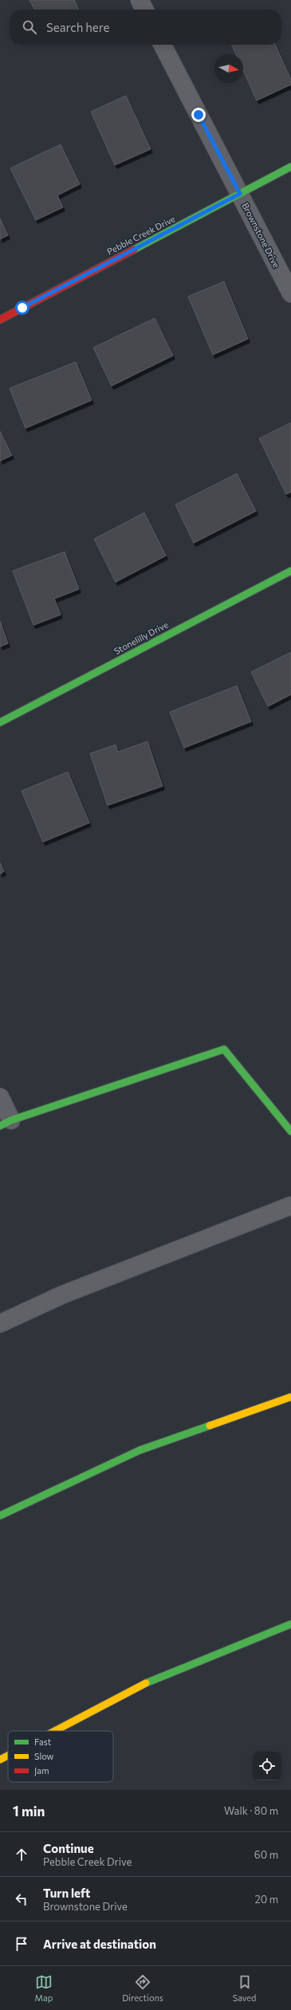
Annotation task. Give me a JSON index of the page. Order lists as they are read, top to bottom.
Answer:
{
  "streets": {
    "street": ["Pebble Creek Drive", "Brownstone Drive", "Stonelilly Drive"]
  },
  "crossings": [
    ["Pebble Creek Drive", "Brownstone Drive"]
  ],
  "legend": ["Fast", "Slow", "Jam"],
  "north": "right",
  "page": {
    "search": "Search here",
    "heading": ["1 min", "Walk · 80 m"],
    "list": [
      ["Continue", "Pebble Creek Drive", "60 m"],
      ["Turn left", "Brownstone Drive", "20 m"],
      "Arrive at destination"
    ],
    "nav": ["Map", "Directions", "Saved"]
  }
}
